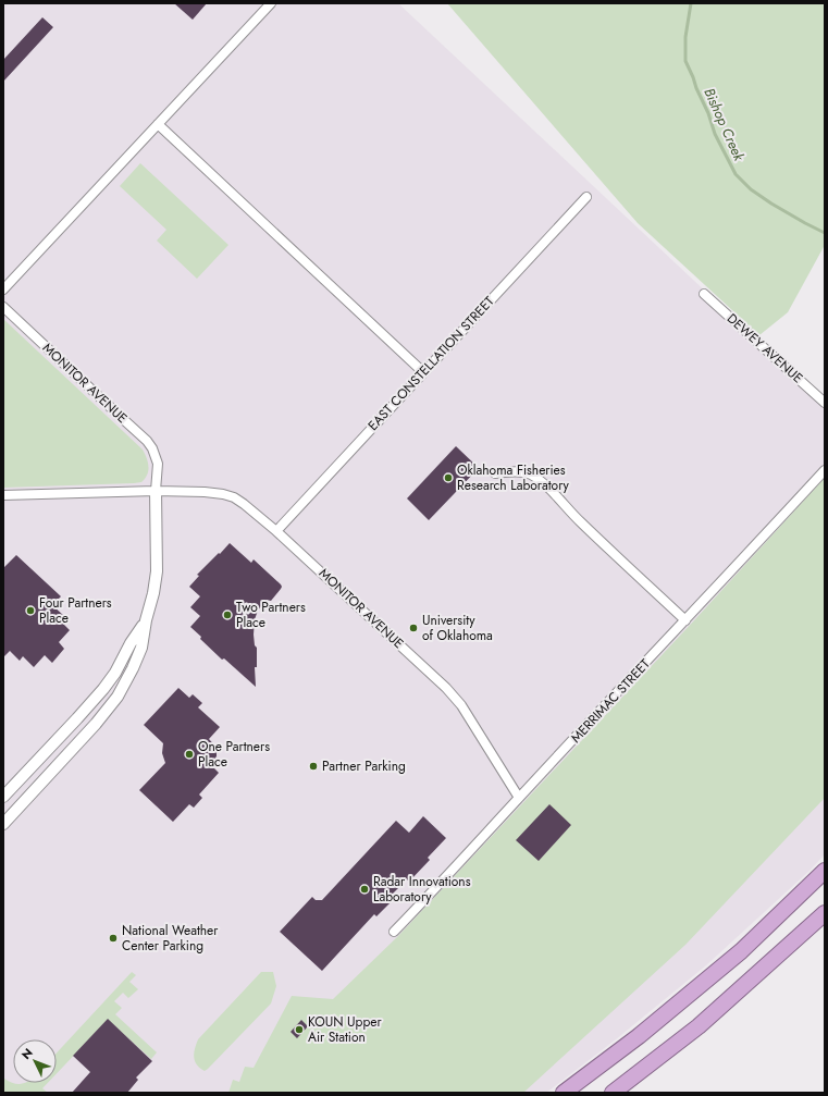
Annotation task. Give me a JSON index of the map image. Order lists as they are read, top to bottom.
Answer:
{
  "streets": {
    "street": [
      "DEWEY AVENUE",
      "EAST CONSTELLATION STREET",
      "MONITOR AVENUE",
      "MERRIMAC STREET"
    ]
  },
  "crossings": [
    ["EAST CONSTELLATION STREET", "MONITOR AVENUE"],
    ["MONITOR AVENUE", "MERRIMAC STREET"]
  ],
  "water": ["Bishop Creek"],
  "places": [
    "Oklahoma Fisheries Research Laboratory",
    "Four Partners Place",
    "Two Partners Place",
    "University of Oklahoma",
    "One Partners Place",
    "Partner Parking",
    "Radar Innovations Laboratory",
    "National Weather Center Parking",
    "KOUN Upper Air Station"
  ],
  "north": "top left"
}
